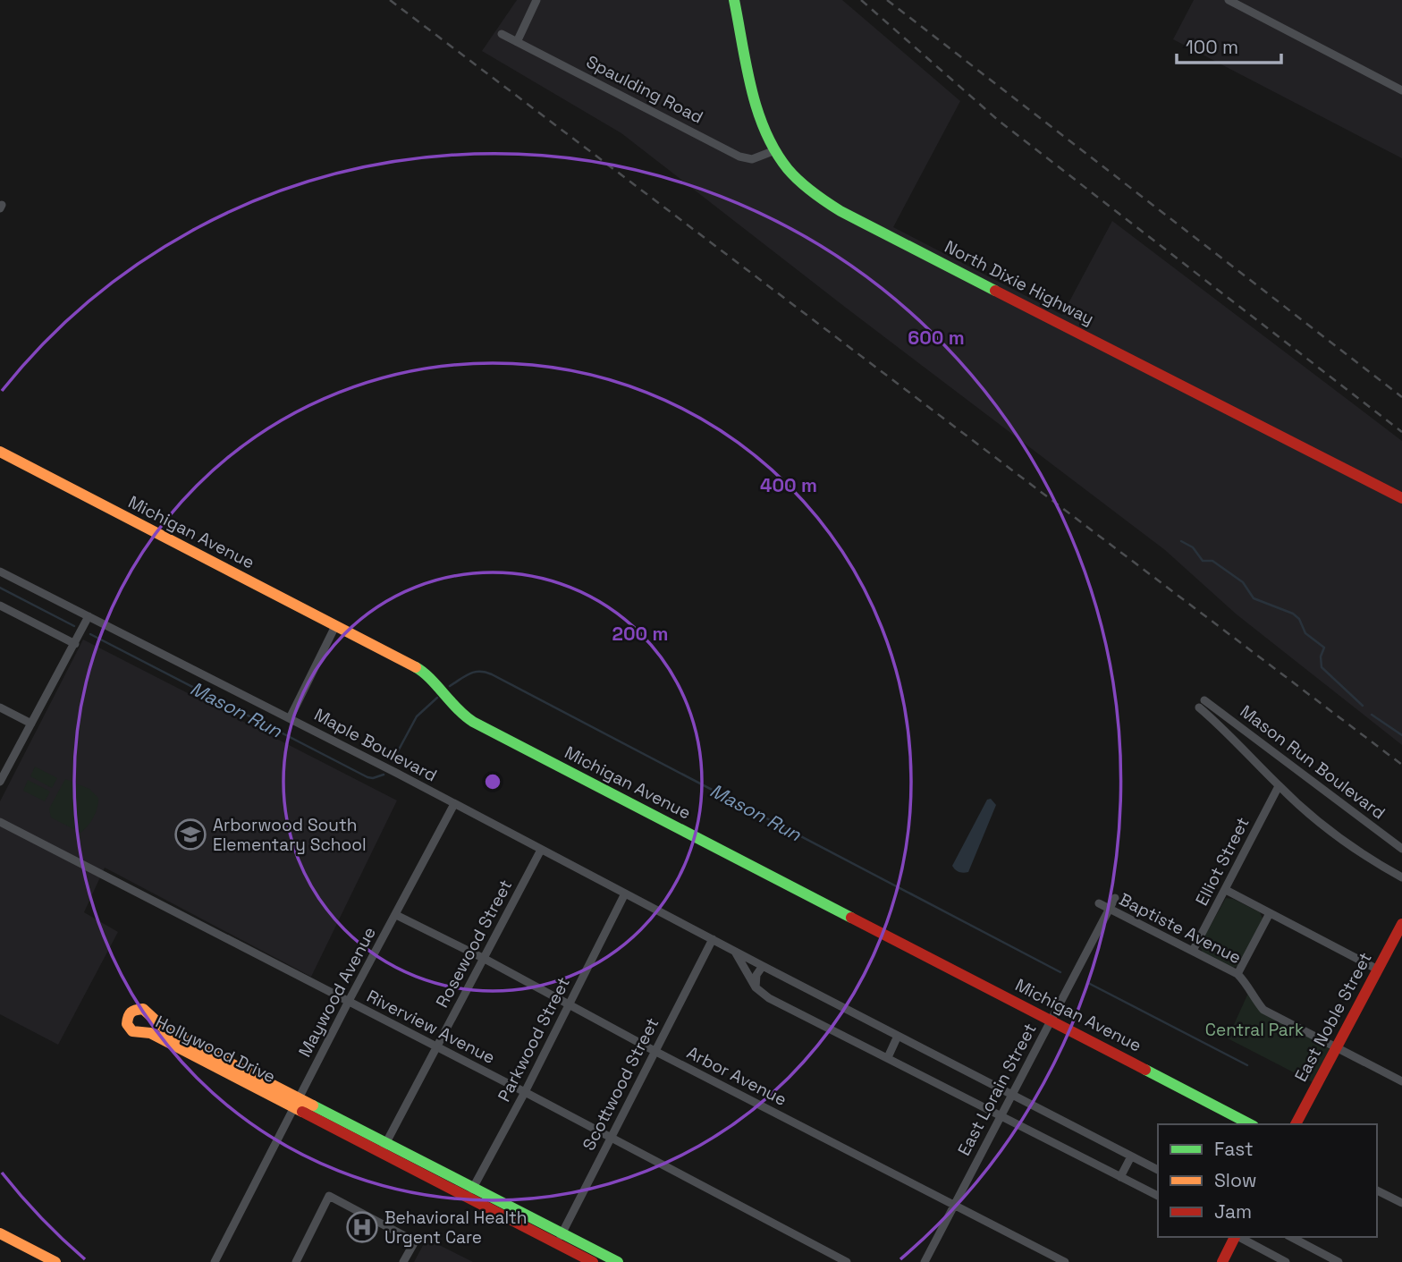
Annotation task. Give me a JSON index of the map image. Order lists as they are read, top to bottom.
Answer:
{
  "streets": {
    "street": [
      "Spaulding Road",
      "North Dixie Highway",
      "Michigan Avenue",
      "Maple Boulevard",
      "Mason Run Boulevard",
      "Elliot Street",
      "Baptiste Avenue",
      "Rosewood Street",
      "Maywood Avenue",
      "East Noble Street",
      "Riverview Avenue",
      "Parkwood Street",
      "Hollywood Drive",
      "Arbor Avenue",
      "Scottwood Street",
      "East Lorain Street"
    ]
  },
  "crossings": [
    ["Spaulding Road", "North Dixie Highway"],
    ["Michigan Avenue", "East Lorain Street"],
    ["Maple Boulevard", "Rosewood Street"],
    ["Maple Boulevard", "Maywood Avenue"],
    ["Maple Boulevard", "Parkwood Street"],
    ["Maple Boulevard", "Scottwood Street"],
    ["Maple Boulevard", "East Lorain Street"],
    ["Mason Run Boulevard", "Elliot Street"],
    ["Elliot Street", "Baptiste Avenue"],
    ["Baptiste Avenue", "East Noble Street"],
    ["Baptiste Avenue", "East Lorain Street"],
    ["Rosewood Street", "Riverview Avenue"],
    ["Rosewood Street", "Hollywood Drive"],
    ["Rosewood Street", "Arbor Avenue"],
    ["Maywood Avenue", "Riverview Avenue"],
    ["Maywood Avenue", "Hollywood Drive"],
    ["Maywood Avenue", "Arbor Avenue"],
    ["Riverview Avenue", "Parkwood Street"],
    ["Riverview Avenue", "Scottwood Street"],
    ["Parkwood Street", "Hollywood Drive"],
    ["Parkwood Street", "Arbor Avenue"],
    ["Hollywood Drive", "Scottwood Street"],
    ["Arbor Avenue", "Scottwood Street"],
    ["Arbor Avenue", "East Lorain Street"]
  ],
  "water": ["Mason Run"],
  "parks": ["Central Park"],
  "places": {
    "school or university": ["Arborwood South Elementary School"],
    "hospital": ["Behavioral Health Urgent Care"]
  },
  "legend": ["Fast", "Slow", "Jam"],
  "scale_bar": "100 m",
  "rings": ["600 m", "400 m", "200 m"]
}
